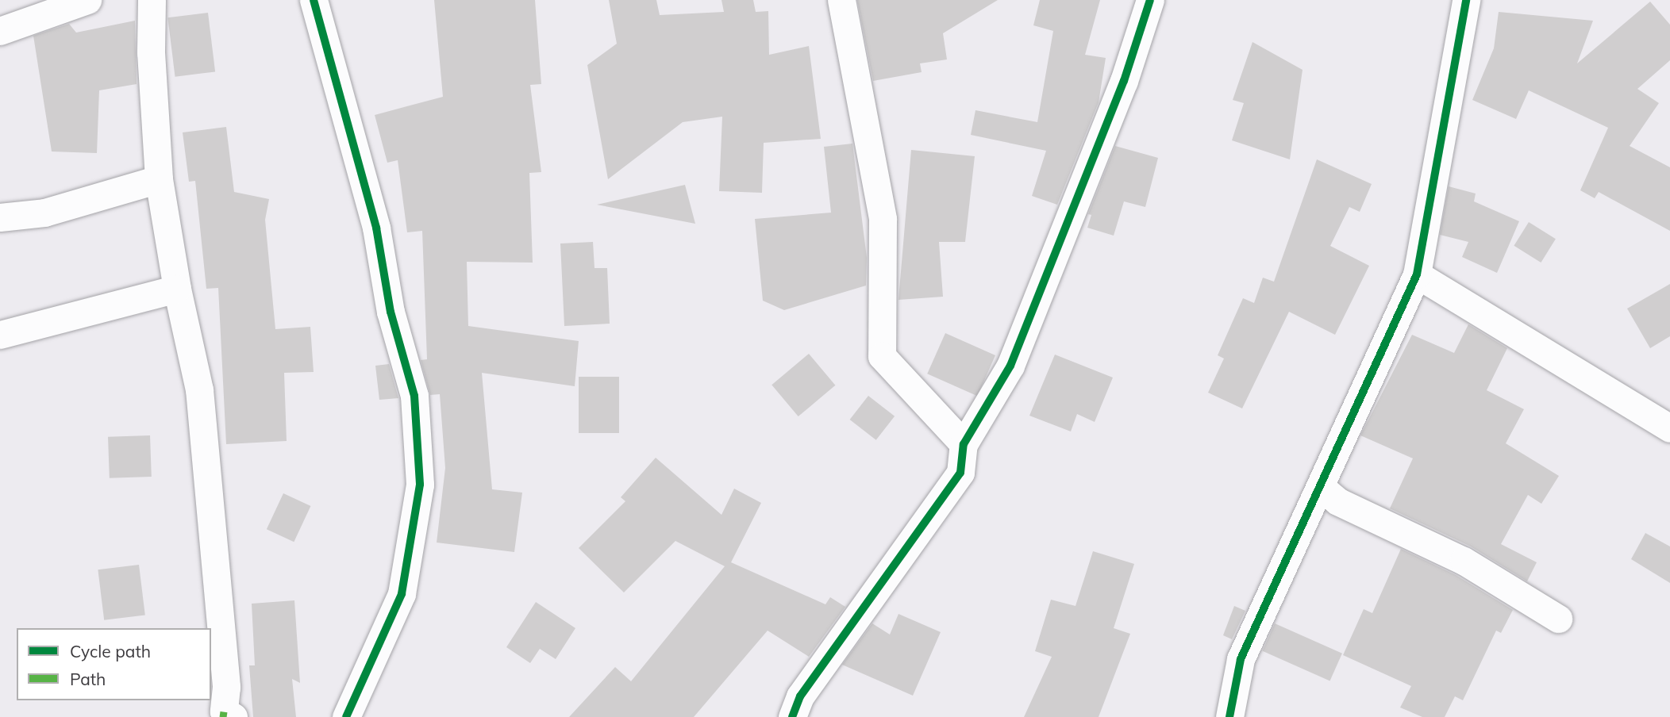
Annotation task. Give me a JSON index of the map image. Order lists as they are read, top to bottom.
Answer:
{
  "legend": ["Cycle path", "Path"]
}
